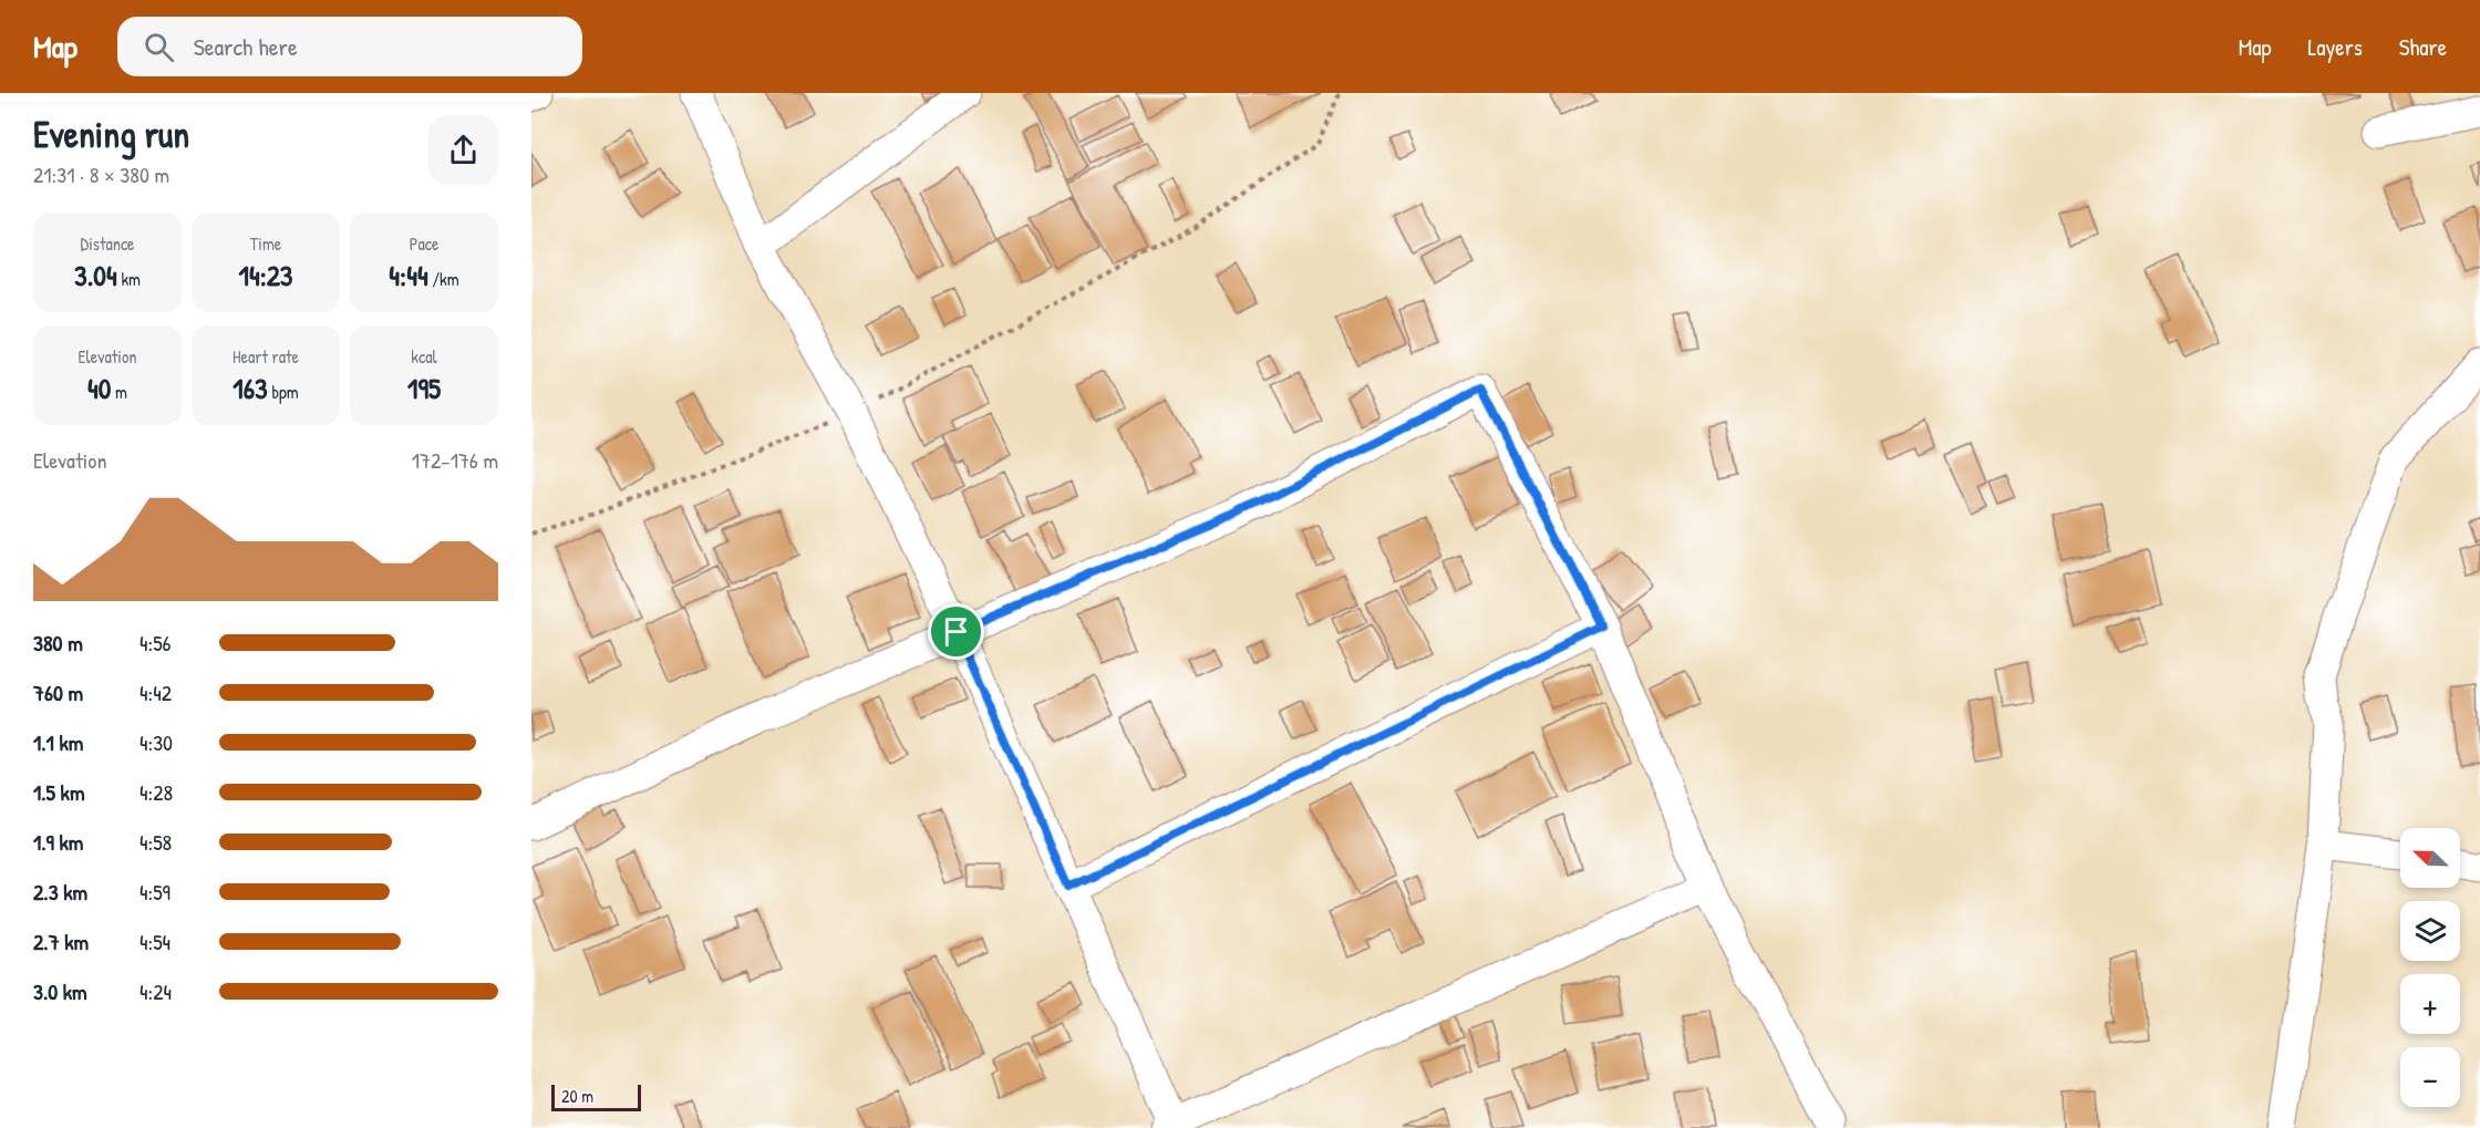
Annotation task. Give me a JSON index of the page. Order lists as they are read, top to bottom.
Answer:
{
  "scale_bar": "20 m",
  "north": "top left",
  "page": {
    "header": "Map",
    "search": "Search here",
    "nav": ["Map", "Layers", "Share"],
    "heading": ["Evening run", "21:31 · 8 × 380 m"],
    "stats": [
      ["Distance", "3.04 km"],
      ["Time", "14:23"],
      ["Pace", "4:44 /km"],
      ["Elevation", "40 m"],
      ["Heart rate", "163 bpm"],
      ["kcal", "195"]
    ],
    "chart": ["Elevation", "172–176 m"],
    "list": [
      {
        "name": "380 m",
        "note": "4:56"
      },
      {
        "name": "760 m",
        "note": "4:42"
      },
      {
        "name": "1.1 km",
        "note": "4:30"
      },
      {
        "name": "1.5 km",
        "note": "4:28"
      },
      {
        "name": "1.9 km",
        "note": "4:58"
      },
      {
        "name": "2.3 km",
        "note": "4:59"
      },
      {
        "name": "2.7 km",
        "note": "4:54"
      },
      {
        "name": "3.0 km",
        "note": "4:24"
      }
    ],
    "map_buttons": ["+", "−"],
    "scale": "20 m"
  }
}
